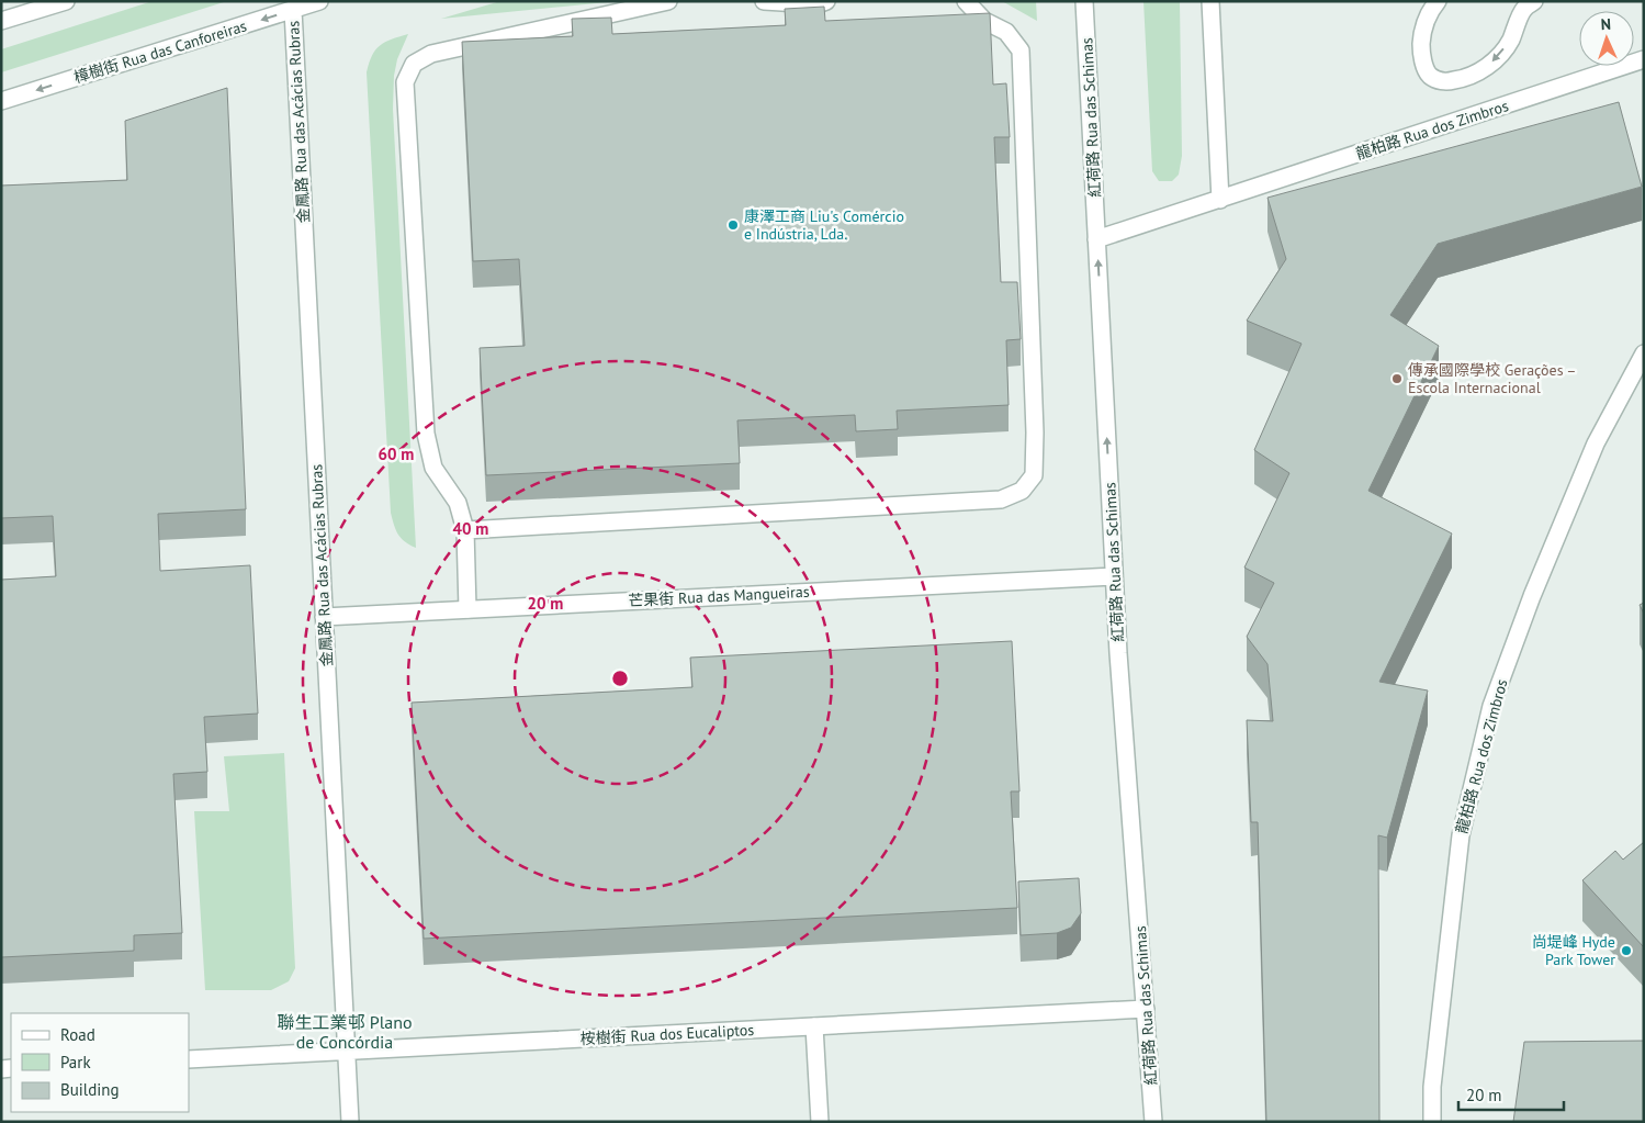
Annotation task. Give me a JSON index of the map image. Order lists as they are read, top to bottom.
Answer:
{
  "streets": {
    "street": [
      "樟樹街 Rua das Canforeiras",
      "紅荷路 Rua das Schimas",
      "金鳳路 Rua das Acácias Rubras",
      "龍柏路 Rua dos Zimbros",
      "芒果街 Rua das Mangueiras",
      "桉樹街 Rua dos Eucaliptos"
    ]
  },
  "crossings": [
    ["樟樹街 Rua das Canforeiras", "金鳳路 Rua das Acácias Rubras"],
    ["紅荷路 Rua das Schimas", "龍柏路 Rua dos Zimbros"],
    ["紅荷路 Rua das Schimas", "芒果街 Rua das Mangueiras"],
    ["紅荷路 Rua das Schimas", "桉樹街 Rua dos Eucaliptos"],
    ["金鳳路 Rua das Acácias Rubras", "芒果街 Rua das Mangueiras"],
    ["金鳳路 Rua das Acácias Rubras", "桉樹街 Rua dos Eucaliptos"]
  ],
  "one_way": ["樟樹街 Rua das Canforeiras"],
  "districts": ["聯生工業邨 Plano de Concórdia"],
  "places": ["康澤工商 Liu's Comércio e Indústria, Lda.", "傳承國際學校 Gerações – Escola Internacional", "尚堤峰 Hyde Park Tower"],
  "legend": ["Road", "Park", "Building"],
  "scale_bar": "20 m",
  "north": "top",
  "rings": ["60 m", "40 m", "20 m"]
}
